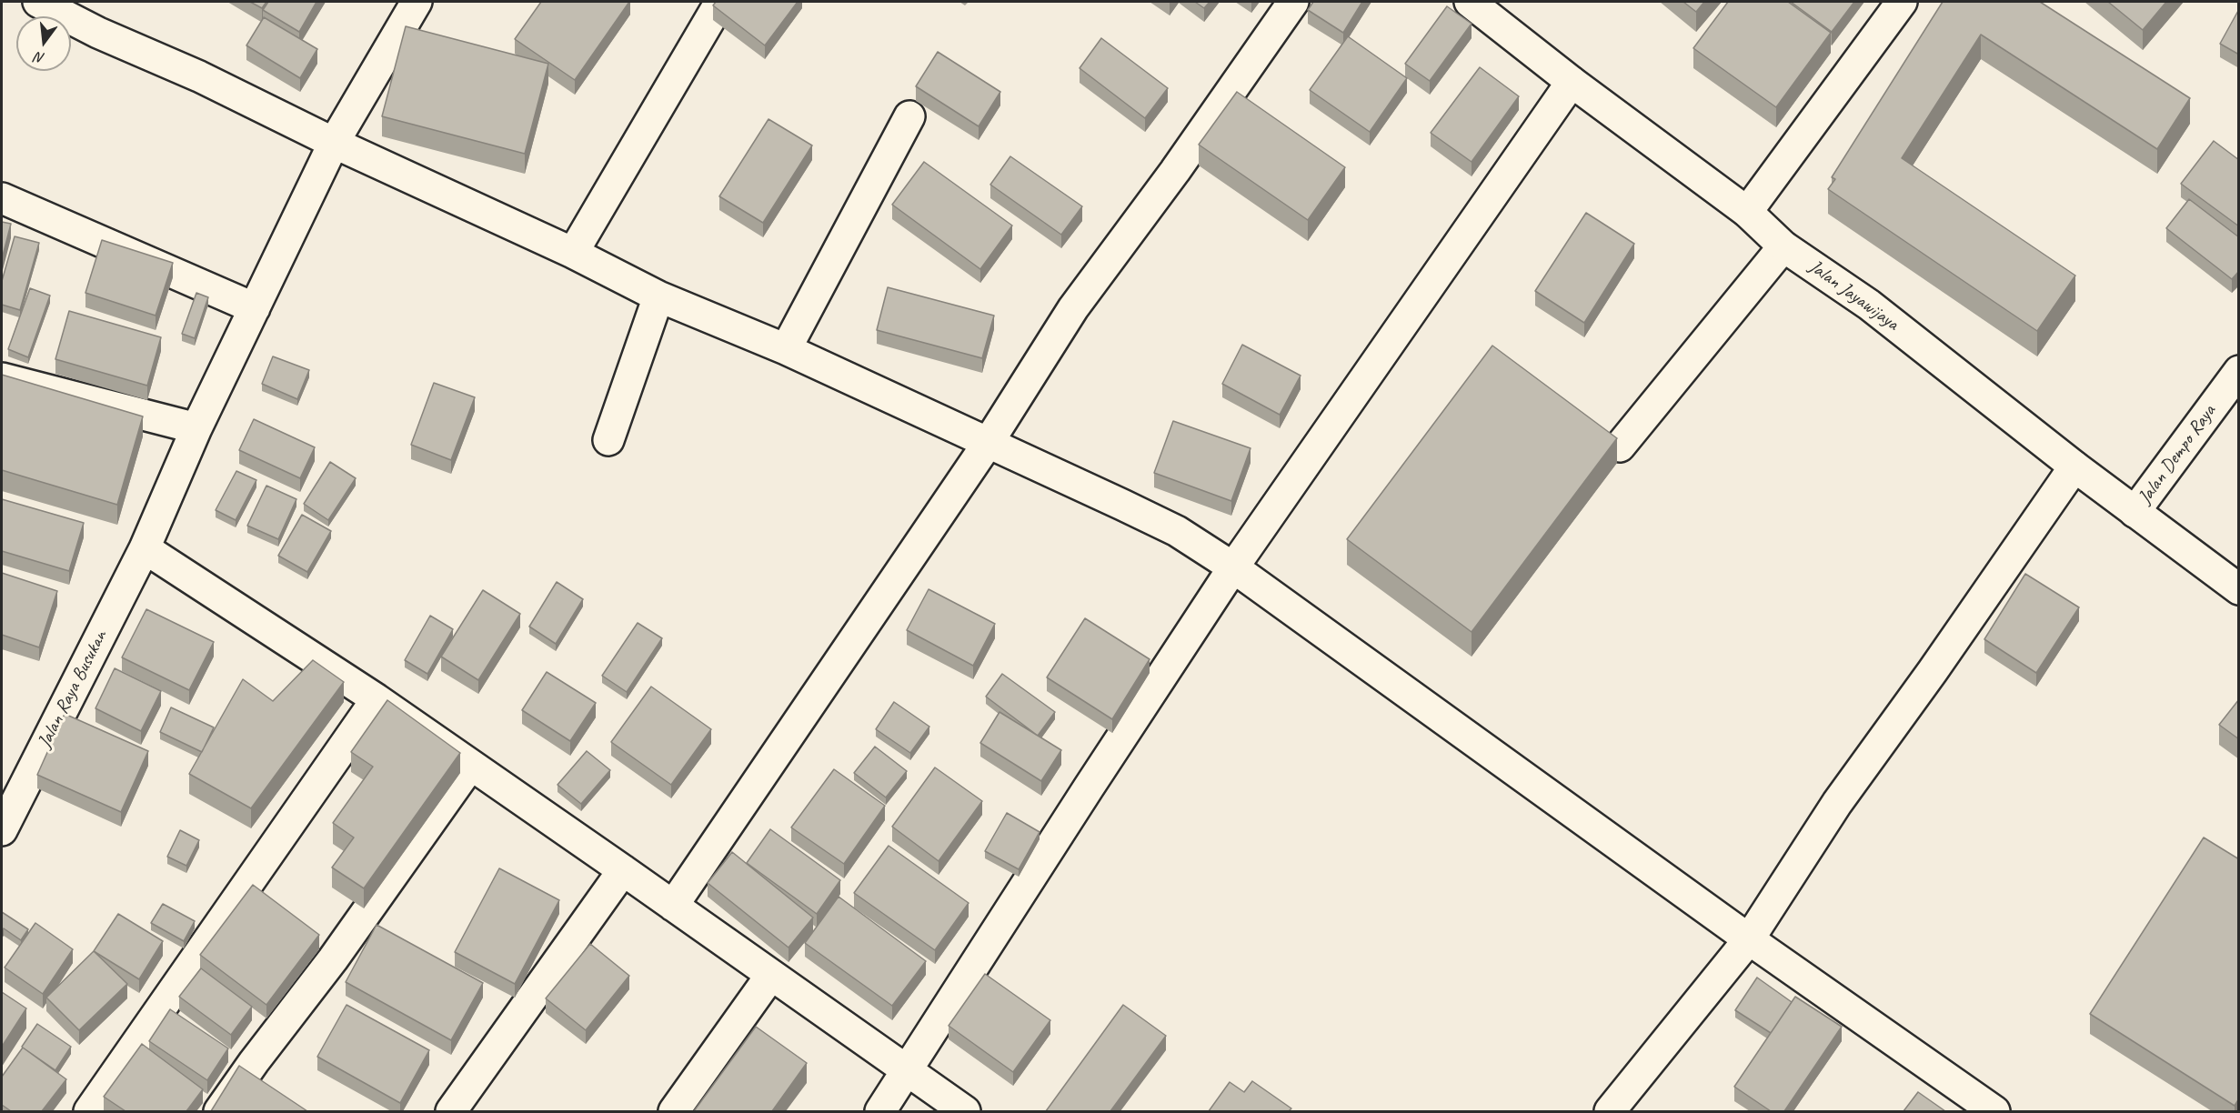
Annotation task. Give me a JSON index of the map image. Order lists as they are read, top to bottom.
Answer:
{
  "streets": {
    "street": ["Jalan Jayawijaya", "Jalan Dempo Raya", "Jalan Raya Busukan"]
  },
  "crossings": [
    ["Jalan Jayawijaya", "Jalan Dempo Raya"]
  ],
  "north": "bottom"
}
